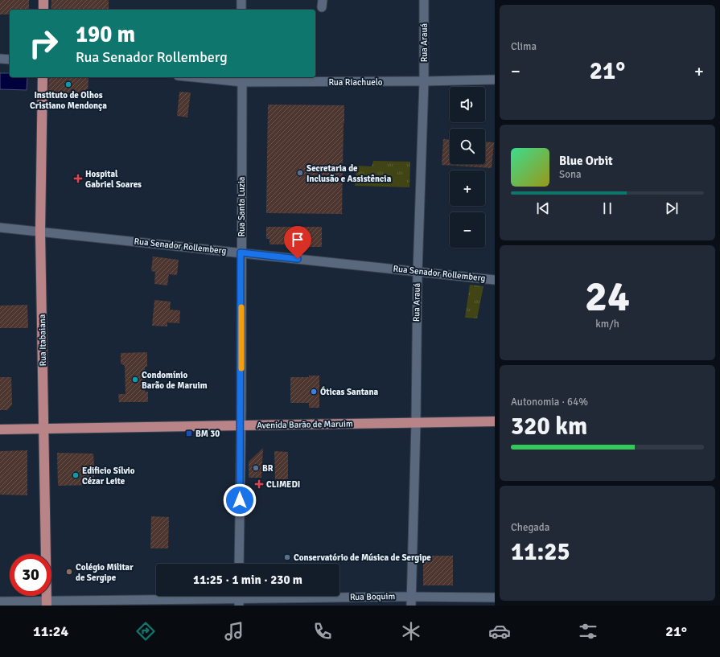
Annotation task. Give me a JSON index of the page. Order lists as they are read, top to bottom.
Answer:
{
  "streets": {
    "main road": ["Rua Itabaiana", "Avenida Barão de Maruim"],
    "street": [
      "Rua Arauá",
      "Rua Riachuelo",
      "Rua Santa Luzia",
      "Rua Senador Rollemberg",
      "Rua Boquim"
    ]
  },
  "crossings": [
    ["Rua Arauá", "Rua Riachuelo"],
    ["Rua Arauá", "Rua Senador Rollemberg"],
    ["Rua Arauá", "Avenida Barão de Maruim"],
    ["Rua Arauá", "Rua Boquim"],
    ["Rua Riachuelo", "Rua Santa Luzia"],
    ["Rua Santa Luzia", "Rua Senador Rollemberg"],
    ["Rua Santa Luzia", "Avenida Barão de Maruim"],
    ["Rua Senador Rollemberg", "Rua Itabaiana"],
    ["Rua Itabaiana", "Avenida Barão de Maruim"],
    ["Rua Itabaiana", "Rua Boquim"]
  ],
  "places": {
    "other": [
      "Instituto de Olhos Cristiano Mendonça",
      "Secretaria de Inclusão e Assistência",
      "Condomínio Barão de Maruim",
      "Óticas Santana",
      "BR",
      "Edificio Sílvio Cézar Leite",
      "Conservatório de Música de Sergipe",
      "Colégio Militar de Sergipe"
    ],
    "health": ["Hospital Gabriel Soares", "CLIMEDI"],
    "transit": ["BM 30"]
  },
  "page": {
    "tile": [
      "Clima",
      ["24", "km/h"],
      ["Autonomia · 64%", "320 km"],
      ["Chegada", "11:25"]
    ],
    "turn": ["190 m", "Rua Senador Rollemberg"],
    "heat": ["−", "21°", "+"],
    "map_buttons": ["+", "−"],
    "song": ["Blue Orbit", "Sona"],
    "limit": "30",
    "trip": "11:25 · 1 min · 230 m",
    "tabs": ["11:24", "21°"]
  }
}
